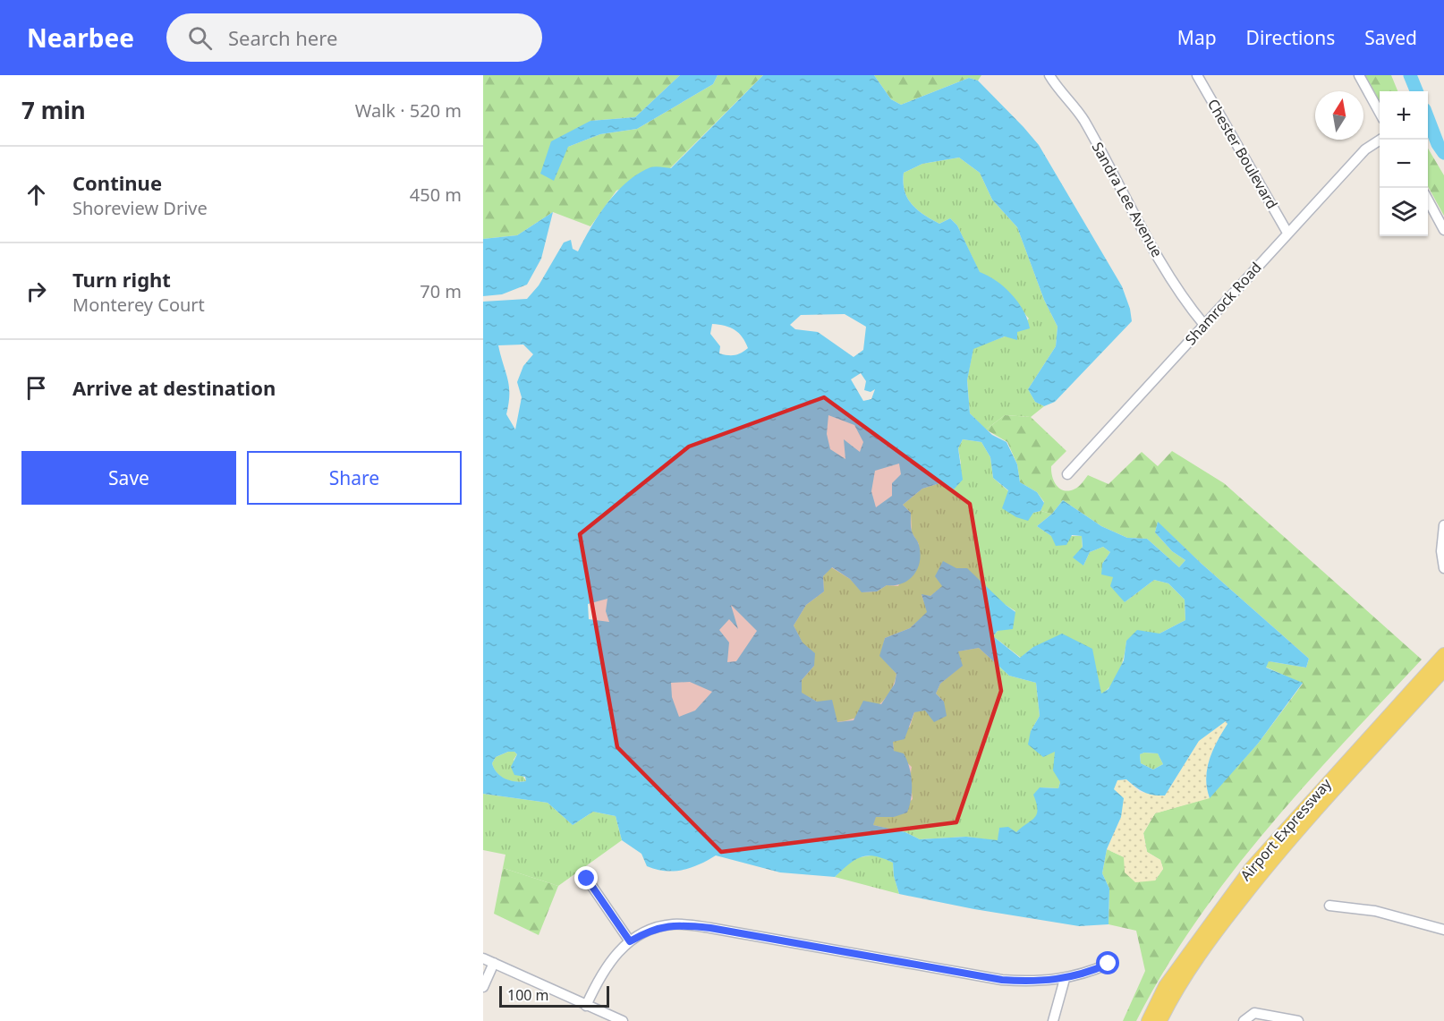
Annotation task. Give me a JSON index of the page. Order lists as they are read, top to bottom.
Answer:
{
  "streets": {
    "main road": ["Airport Expressway"],
    "street": ["Chester Boulevard", "Sandra Lee Avenue", "Shamrock Road"]
  },
  "crossings": [
    ["Chester Boulevard", "Shamrock Road"],
    ["Sandra Lee Avenue", "Shamrock Road"]
  ],
  "scale_bar": "100 m",
  "north": "top",
  "page": {
    "header": "Nearbee",
    "search": "Search here",
    "nav": ["Map", "Directions", "Saved"],
    "heading": ["7 min", "Walk · 520 m"],
    "map_buttons": ["+", "−"],
    "list": [
      ["Continue", "Shoreview Drive", "450 m"],
      ["Turn right", "Monterey Court", "70 m"],
      "Arrive at destination"
    ],
    "buttons": ["Save", "Share"],
    "scale": "100 m"
  }
}
